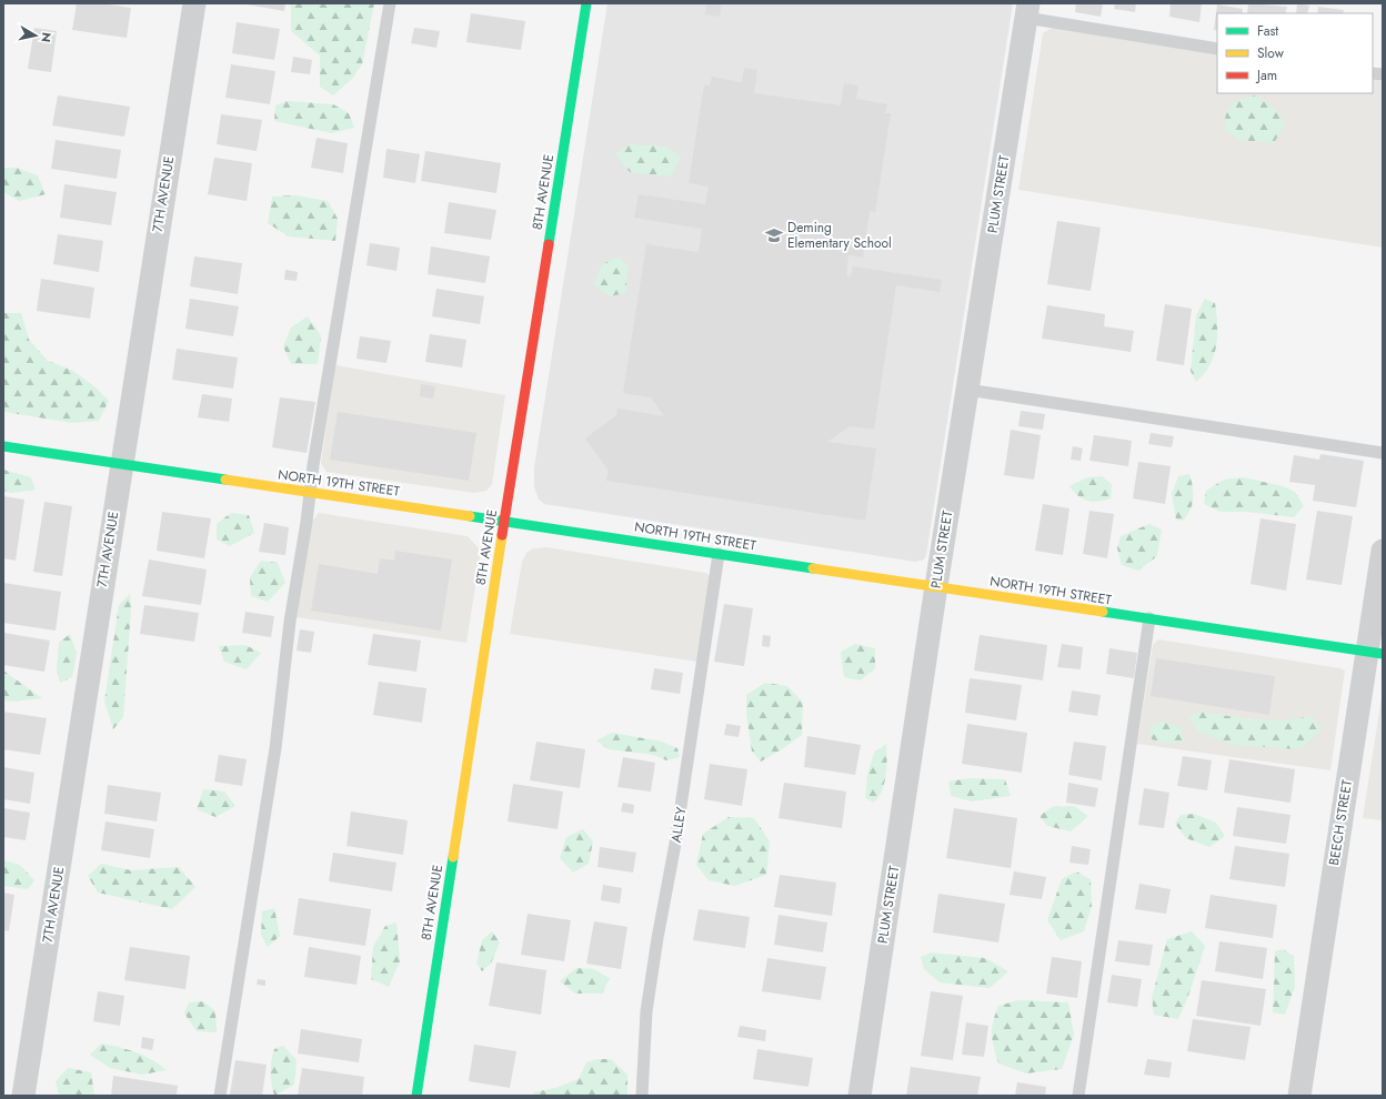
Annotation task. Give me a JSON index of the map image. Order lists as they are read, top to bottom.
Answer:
{
  "streets": {
    "street": [
      "8TH AVENUE",
      "7TH AVENUE",
      "PLUM STREET",
      "NORTH 19TH STREET",
      "BEECH STREET"
    ],
    "lane": ["ALLEY"]
  },
  "crossings": [
    ["8TH AVENUE", "NORTH 19TH STREET"],
    ["7TH AVENUE", "NORTH 19TH STREET"],
    ["PLUM STREET", "NORTH 19TH STREET"],
    ["NORTH 19TH STREET", "BEECH STREET"],
    ["NORTH 19TH STREET", "ALLEY"]
  ],
  "places": {
    "school or university": ["Deming Elementary School"]
  },
  "legend": ["Fast", "Slow", "Jam"],
  "north": "right"
}
